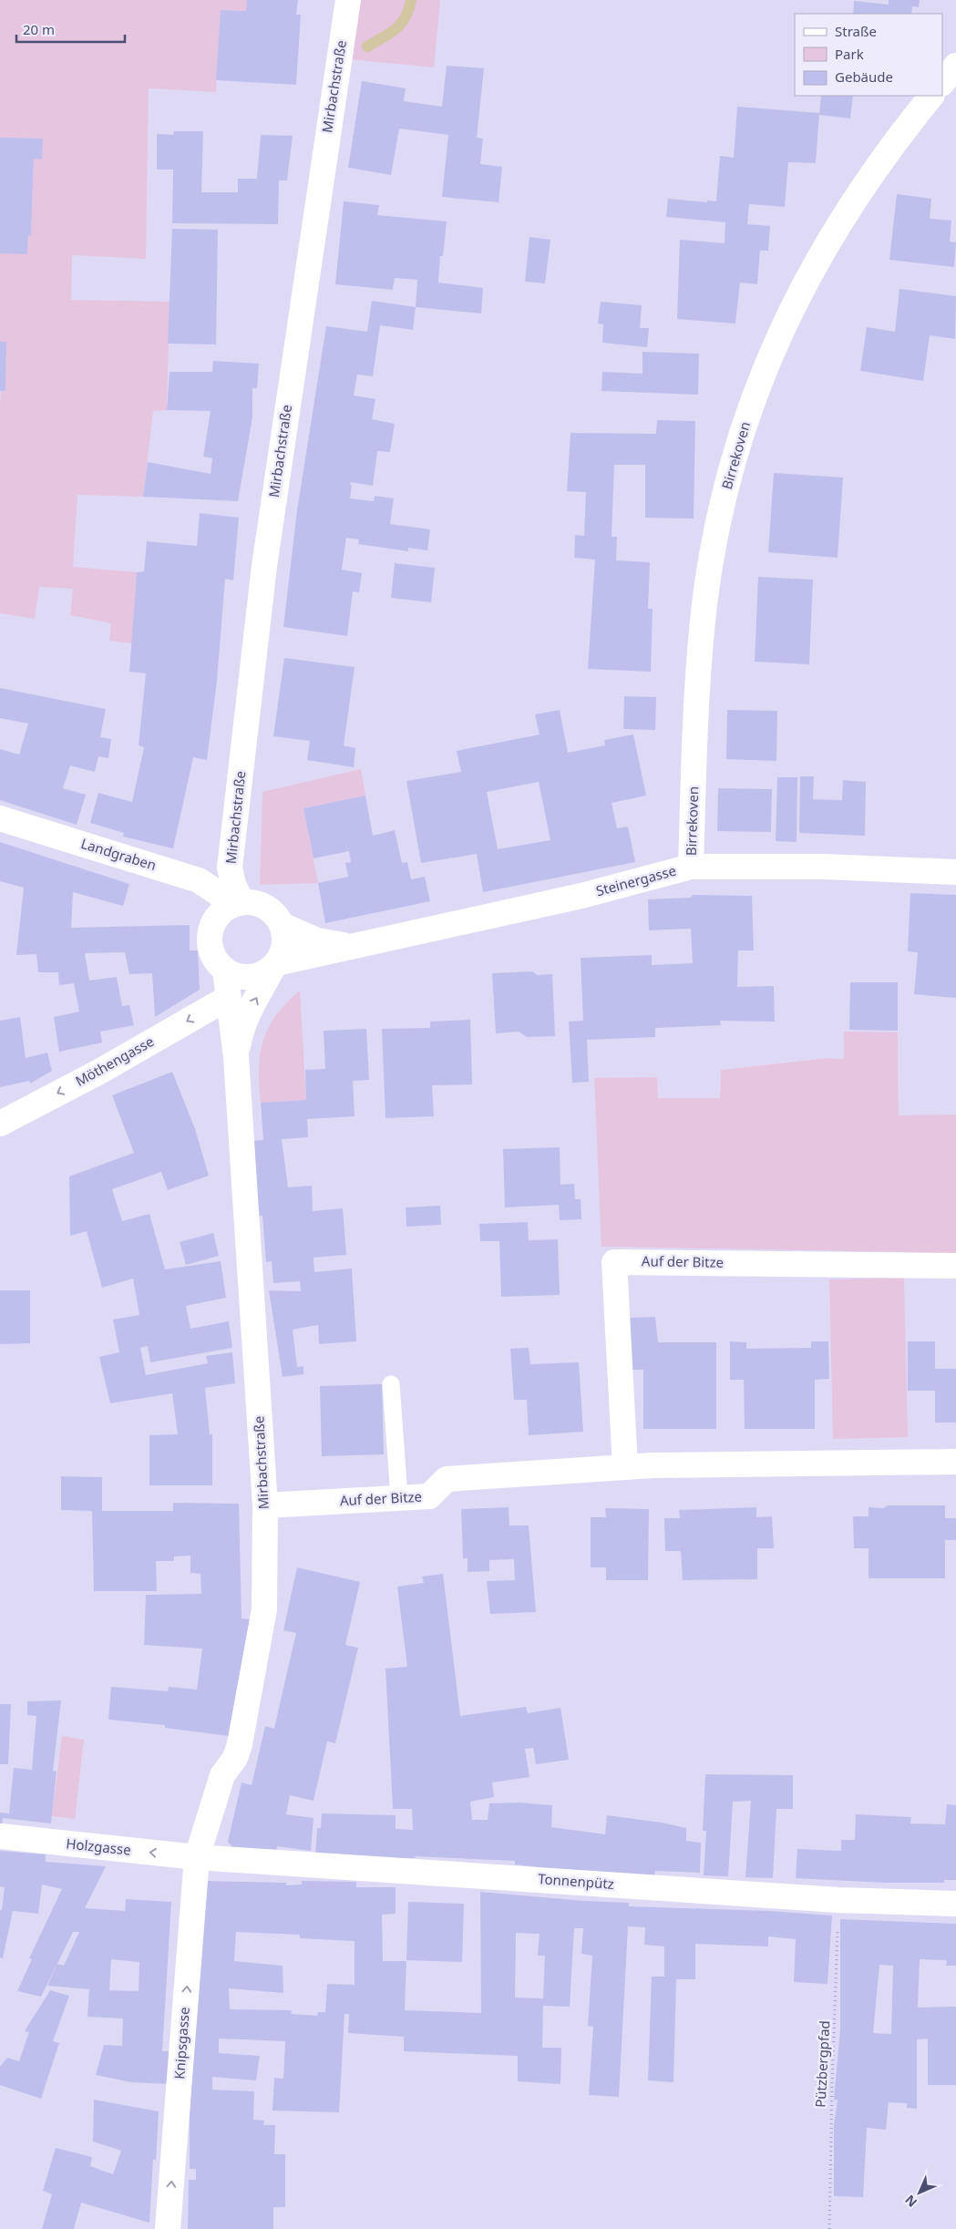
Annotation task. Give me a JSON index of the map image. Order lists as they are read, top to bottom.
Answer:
{
  "streets": {
    "street": [
      "Mirbachstraße",
      "Birrekoven",
      "Landgraben",
      "Steinergasse",
      "Möthengasse",
      "Auf der Bitze",
      "Holzgasse",
      "Tonnenpütz",
      "Knipsgasse"
    ],
    "path": ["Pützbergpfad"]
  },
  "crossings": [
    ["Mirbachstraße", "Landgraben"],
    ["Mirbachstraße", "Steinergasse"],
    ["Mirbachstraße", "Möthengasse"],
    ["Mirbachstraße", "Auf der Bitze"],
    ["Mirbachstraße", "Holzgasse"],
    ["Mirbachstraße", "Tonnenpütz"],
    ["Mirbachstraße", "Knipsgasse"],
    ["Birrekoven", "Steinergasse"],
    ["Landgraben", "Steinergasse"],
    ["Holzgasse", "Tonnenpütz"],
    ["Holzgasse", "Knipsgasse"],
    ["Tonnenpütz", "Knipsgasse"],
    ["Tonnenpütz", "Pützbergpfad"]
  ],
  "one_way": ["Möthengasse", "Holzgasse", "Knipsgasse"],
  "legend": ["Straße", "Park", "Gebäude"],
  "scale_bar": "20 m",
  "north": "bottom left"
}
